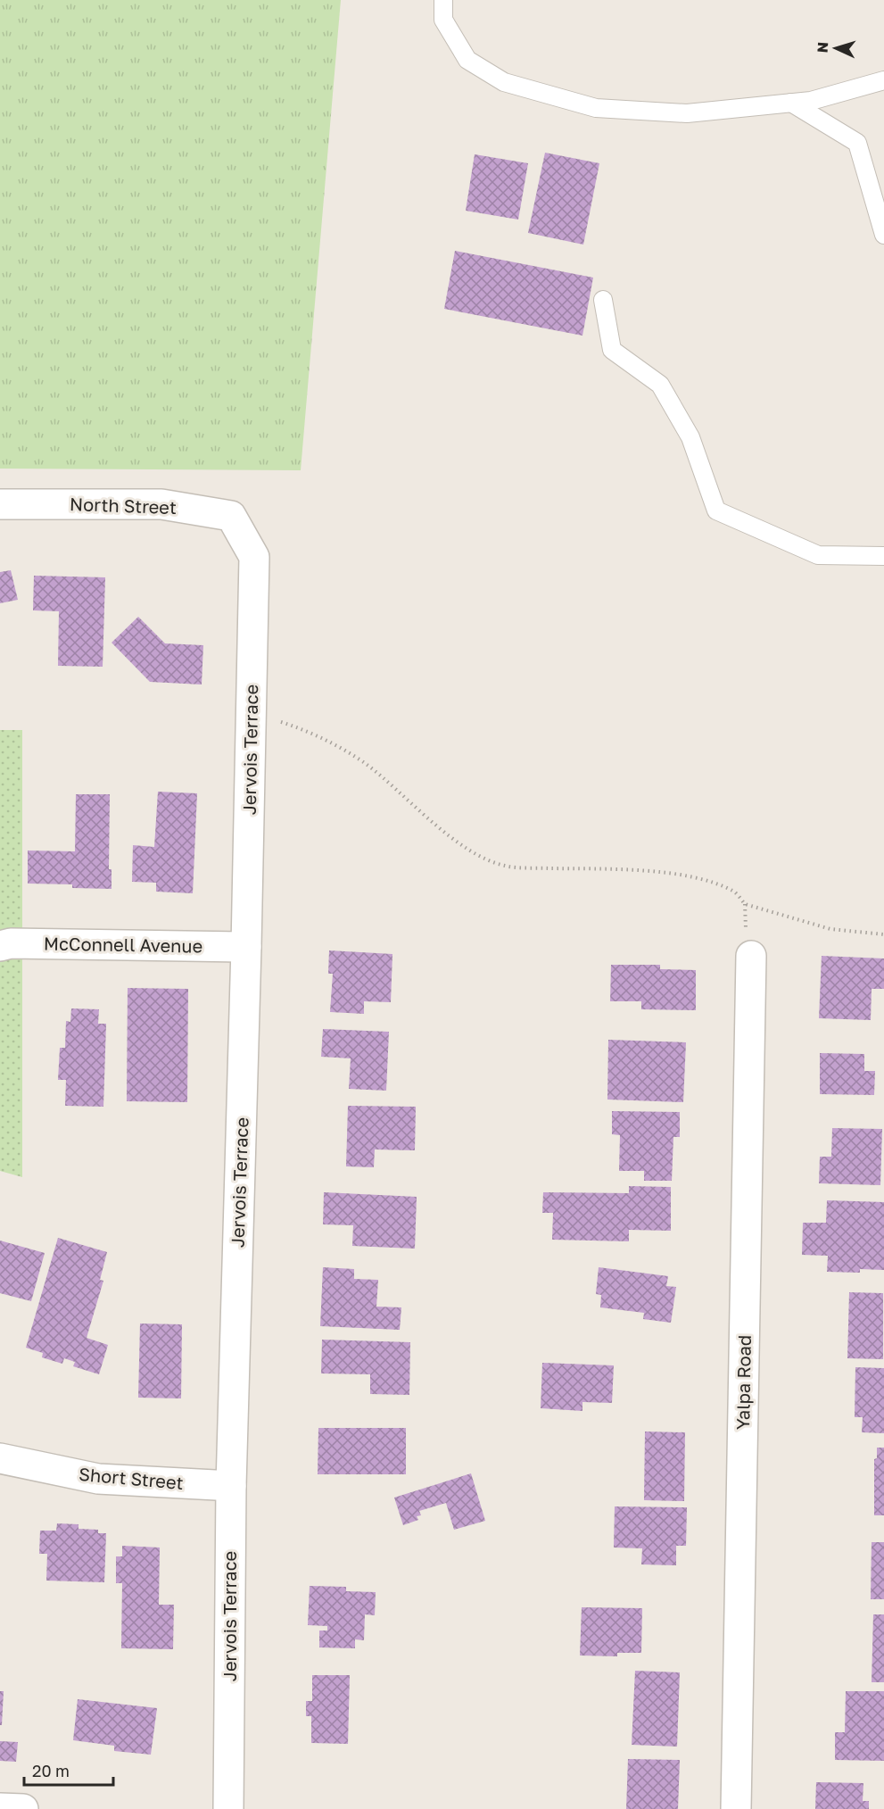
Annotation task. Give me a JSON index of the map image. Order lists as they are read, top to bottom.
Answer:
{
  "streets": {
    "street": [
      "North Street",
      "Jervois Terrace",
      "McConnell Avenue",
      "Yalpa Road",
      "Short Street"
    ]
  },
  "crossings": [
    ["North Street", "Jervois Terrace"],
    ["Jervois Terrace", "McConnell Avenue"],
    ["Jervois Terrace", "Short Street"]
  ],
  "scale_bar": "20 m",
  "north": "left"
}
